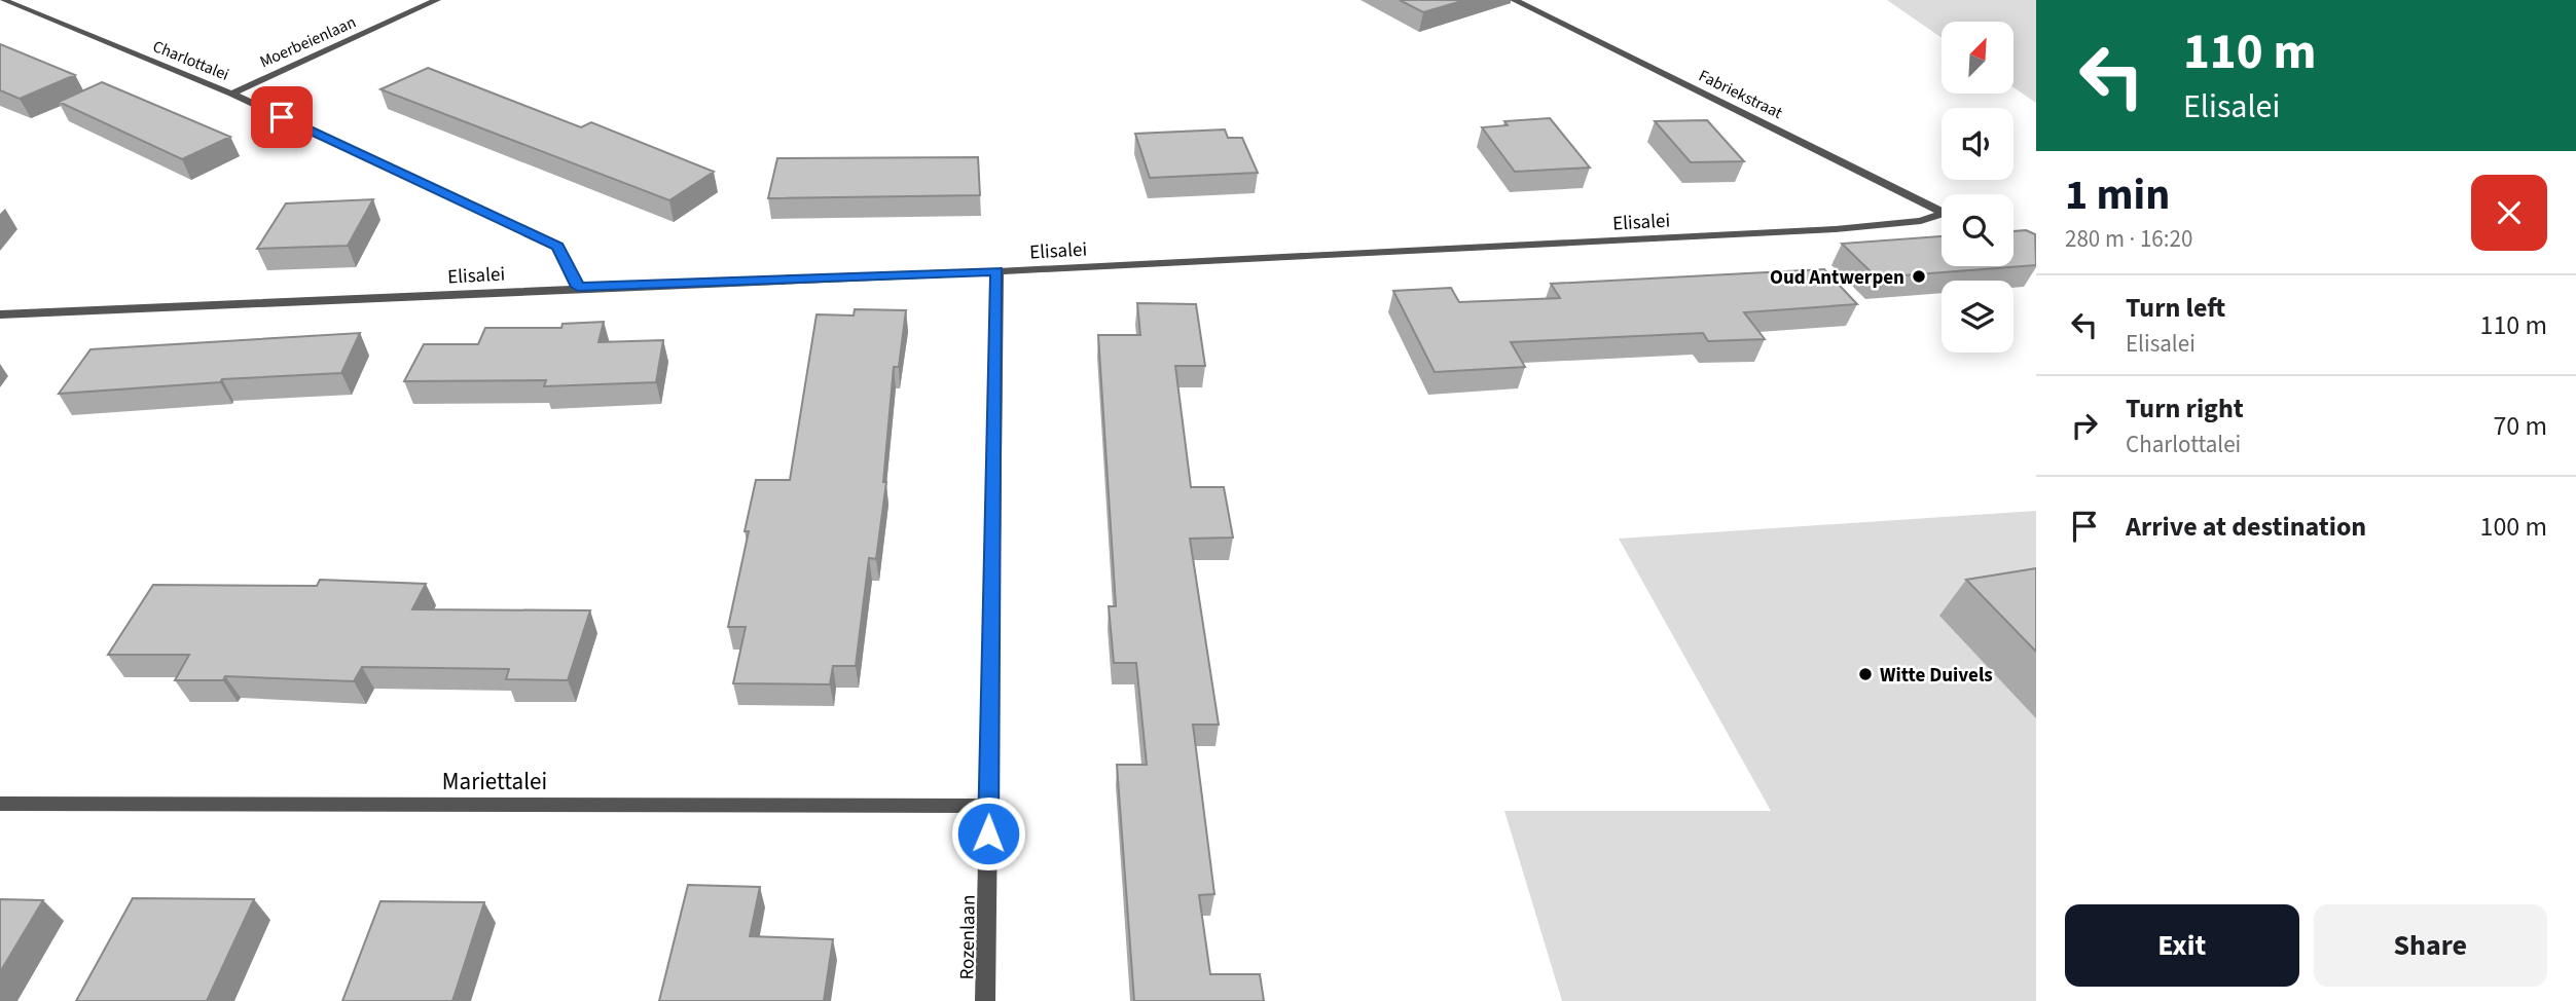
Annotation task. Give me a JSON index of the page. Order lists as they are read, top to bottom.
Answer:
{
  "streets": {
    "street": [
      "Moerbeienlaan",
      "Charlottalei",
      "Fabriekstraat",
      "Elisalei",
      "Mariettalei",
      "Rozenlaan"
    ]
  },
  "crossings": [
    ["Moerbeienlaan", "Charlottalei"],
    ["Charlottalei", "Elisalei"],
    ["Elisalei", "Rozenlaan"],
    ["Mariettalei", "Rozenlaan"]
  ],
  "places": ["Oud Antwerpen", "Witte Duivels"],
  "north": "top right",
  "page": {
    "turn": ["110 m", "Elisalei"],
    "heading": ["1 min", "280 m · 16:20"],
    "list": [
      {
        "name": "Turn left",
        "note": "Elisalei",
        "value": "110 m"
      },
      {
        "name": "Turn right",
        "note": "Charlottalei",
        "value": "70 m"
      },
      {
        "name": "Arrive at destination",
        "value": "100 m"
      }
    ],
    "buttons": ["Exit", "Share"]
  }
}
